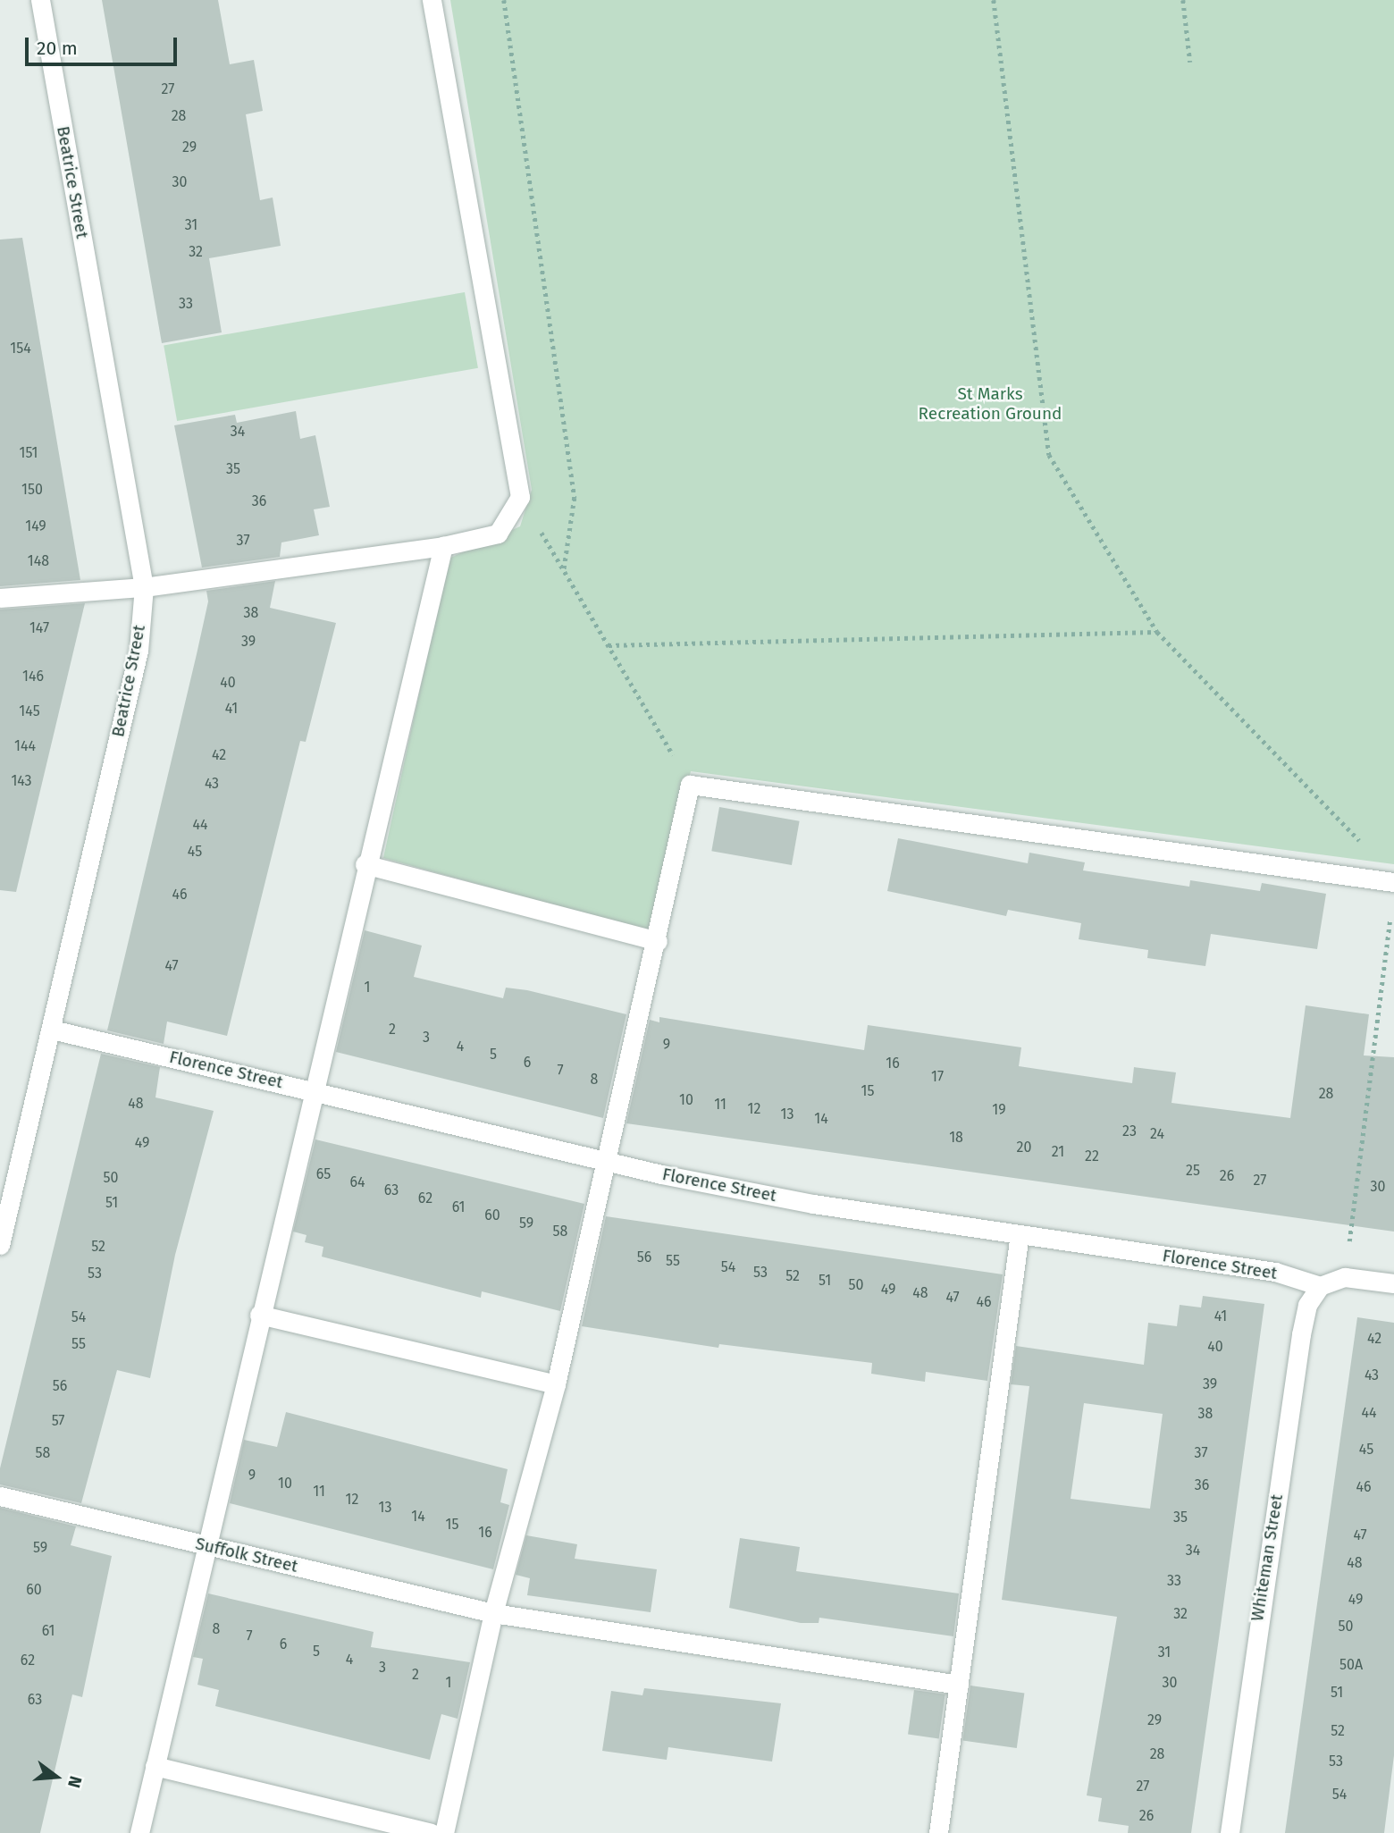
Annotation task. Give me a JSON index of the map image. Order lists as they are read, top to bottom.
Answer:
{
  "streets": {
    "street": [
      "Beatrice Street",
      "Florence Street",
      "Suffolk Street",
      "Whiteman Street"
    ]
  },
  "crossings": [
    ["Beatrice Street", "Florence Street"],
    ["Florence Street", "Whiteman Street"]
  ],
  "parks": ["St Marks Recreation Ground"],
  "house_numbers": [
    "27",
    "28",
    "29",
    "30",
    "31",
    "32",
    "33",
    "154",
    "34",
    "151",
    "35",
    "150",
    "36",
    "149",
    "37",
    "148",
    "38",
    "147",
    "39",
    "146",
    "40",
    "41",
    "145",
    "144",
    "42",
    "143",
    "43",
    "44",
    "45",
    "46",
    "47",
    "1",
    "2",
    "3",
    "9",
    "4",
    "5",
    "6",
    "16",
    "7",
    "17",
    "8",
    "15",
    "28",
    "10",
    "48",
    "11",
    "12",
    "19",
    "13",
    "14",
    "23",
    "24",
    "18",
    "49",
    "20",
    "21",
    "22",
    "25",
    "65",
    "26",
    "50",
    "27",
    "64",
    "30",
    "63",
    "62",
    "51",
    "61",
    "60",
    "59",
    "58",
    "52",
    "56",
    "55",
    "54",
    "53",
    "53",
    "52",
    "51",
    "50",
    "49",
    "48",
    "47",
    "46",
    "41",
    "54",
    "42",
    "55",
    "40",
    "43",
    "39",
    "56",
    "44",
    "38",
    "57",
    "45",
    "58",
    "37",
    "9",
    "10",
    "36",
    "46",
    "11",
    "12",
    "13",
    "14",
    "35",
    "15",
    "16",
    "47",
    "59",
    "34",
    "48",
    "33",
    "60",
    "49",
    "32",
    "50",
    "8",
    "61",
    "7",
    "6",
    "5",
    "31",
    "4",
    "62",
    "50A",
    "3",
    "2",
    "1",
    "30",
    "51",
    "63",
    "29",
    "52",
    "28",
    "53",
    "27",
    "54",
    "26"
  ],
  "scale_bar": "20 m",
  "north": "right"
}
